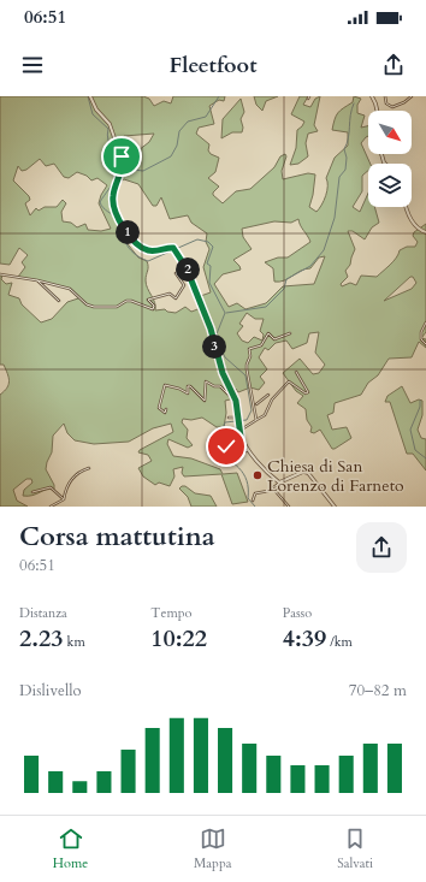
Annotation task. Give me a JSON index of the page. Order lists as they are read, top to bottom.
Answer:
{
  "places": ["Chiesa di San Lorenzo di Farneto"],
  "north": "bottom right",
  "page": {
    "status": "06:51",
    "header": "Fleetfoot",
    "pins": ["1", "2", "3"],
    "heading": ["Corsa mattutina", "06:51"],
    "stats": [
      ["Distanza", "2.23 km"],
      ["Tempo", "10:22"],
      ["Passo", "4:39 /km"]
    ],
    "chart": ["Dislivello", "70–82 m"],
    "tabs": ["Home", "Mappa", "Salvati"]
  }
}
